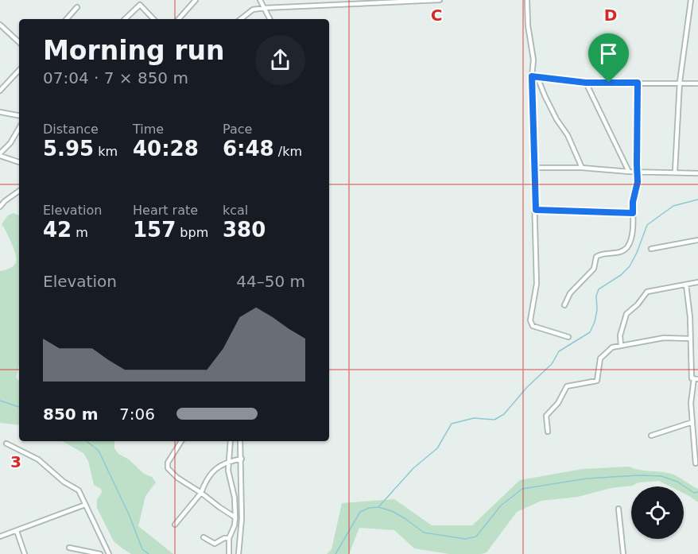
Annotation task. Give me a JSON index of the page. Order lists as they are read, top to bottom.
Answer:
{
  "page": {
    "heading": ["Morning run", "07:04 · 7 × 850 m"],
    "stats": [
      ["Distance", "5.95 km"],
      ["Time", "40:28"],
      ["Pace", "6:48 /km"],
      ["Elevation", "42 m"],
      ["Heart rate", "157 bpm"],
      ["kcal", "380"]
    ],
    "chart": ["Elevation", "44–50 m"],
    "list": [
      {
        "name": "850 m",
        "note": "7:06"
      }
    ]
  },
  "grid": {
    "columns": ["C", "D"],
    "rows": ["3"]
  }
}
